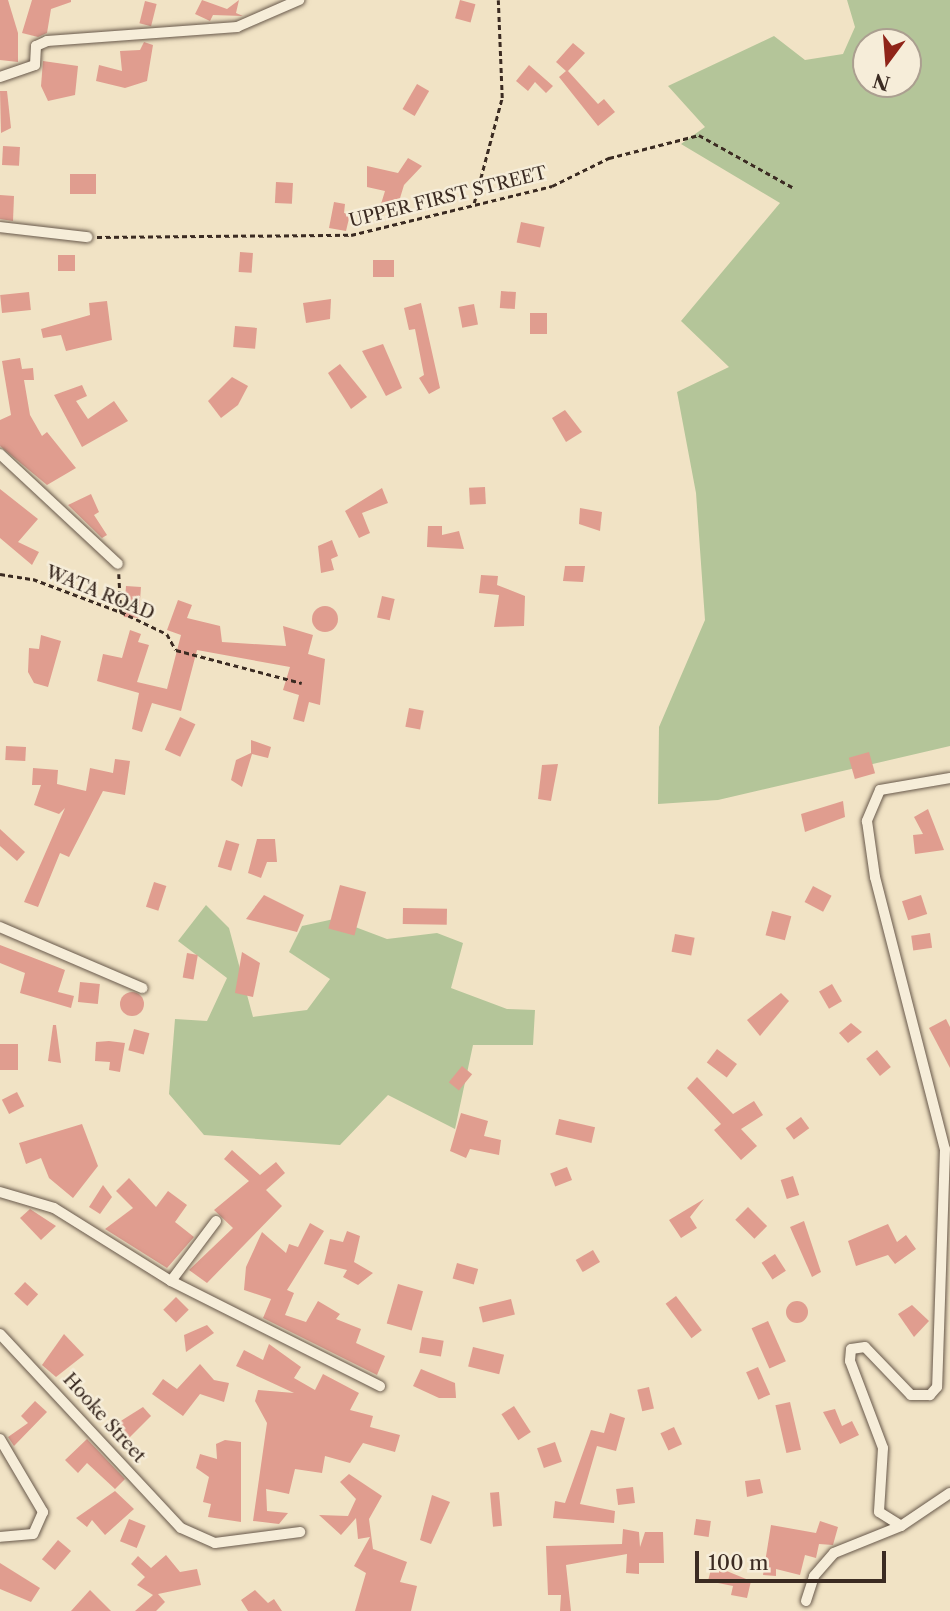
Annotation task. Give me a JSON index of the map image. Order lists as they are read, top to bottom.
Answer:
{
  "streets": {
    "street": ["Hooke Street"],
    "path": ["UPPER FIRST STREET", "WATA ROAD"]
  },
  "scale_bar": "100 m",
  "north": "bottom"
}
